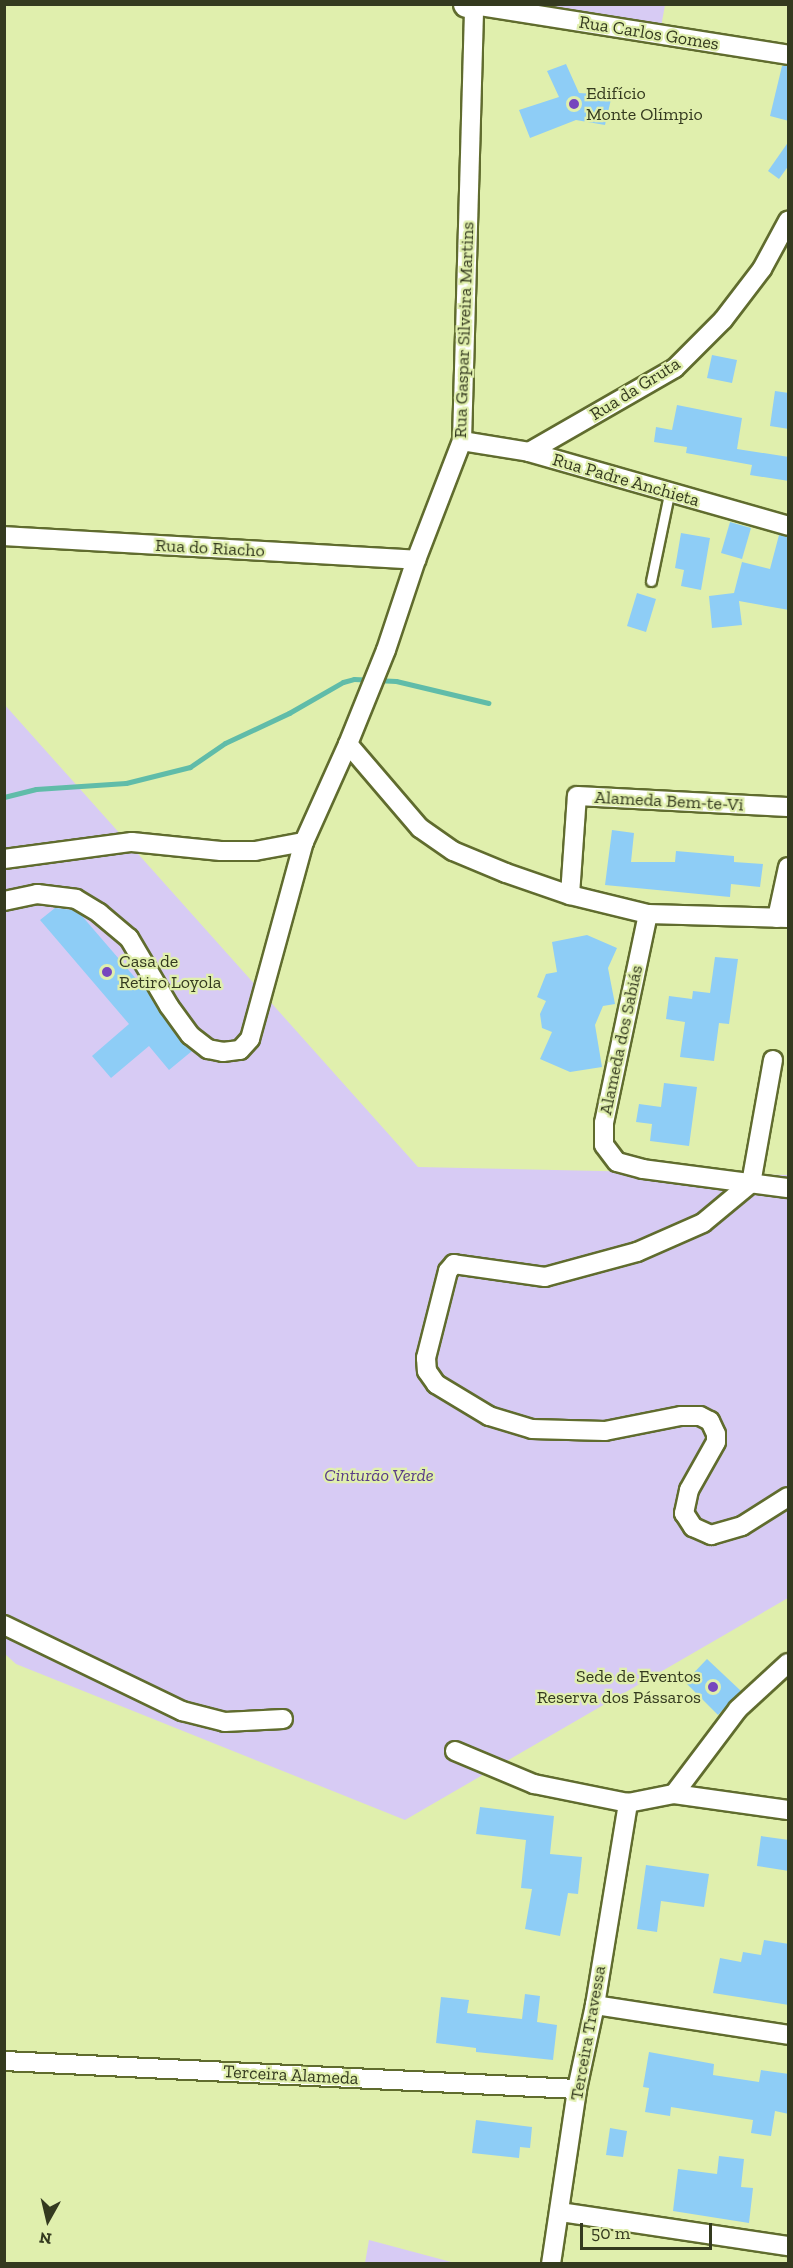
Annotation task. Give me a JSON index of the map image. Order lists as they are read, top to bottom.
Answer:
{
  "streets": {
    "street": [
      "Rua Carlos Gomes",
      "Rua Gaspar Silveira Martins",
      "Rua da Gruta",
      "Rua Padre Anchieta",
      "Rua do Riacho",
      "Alameda Bem-te-Vi",
      "Alameda dos Sabiás",
      "Terceira Travessa",
      "Terceira Alameda"
    ]
  },
  "crossings": [
    ["Rua Carlos Gomes", "Rua Gaspar Silveira Martins"],
    ["Rua Gaspar Silveira Martins", "Rua Padre Anchieta"],
    ["Rua Gaspar Silveira Martins", "Rua do Riacho"],
    ["Rua da Gruta", "Rua Padre Anchieta"],
    ["Terceira Travessa", "Terceira Alameda"]
  ],
  "parks": ["Cinturão Verde"],
  "places": ["Edifício Monte Olímpio", "Casa de Retiro Loyola", "Sede de Eventos Reserva dos Pássaros"],
  "scale_bar": "50 m",
  "north": "bottom"
}
